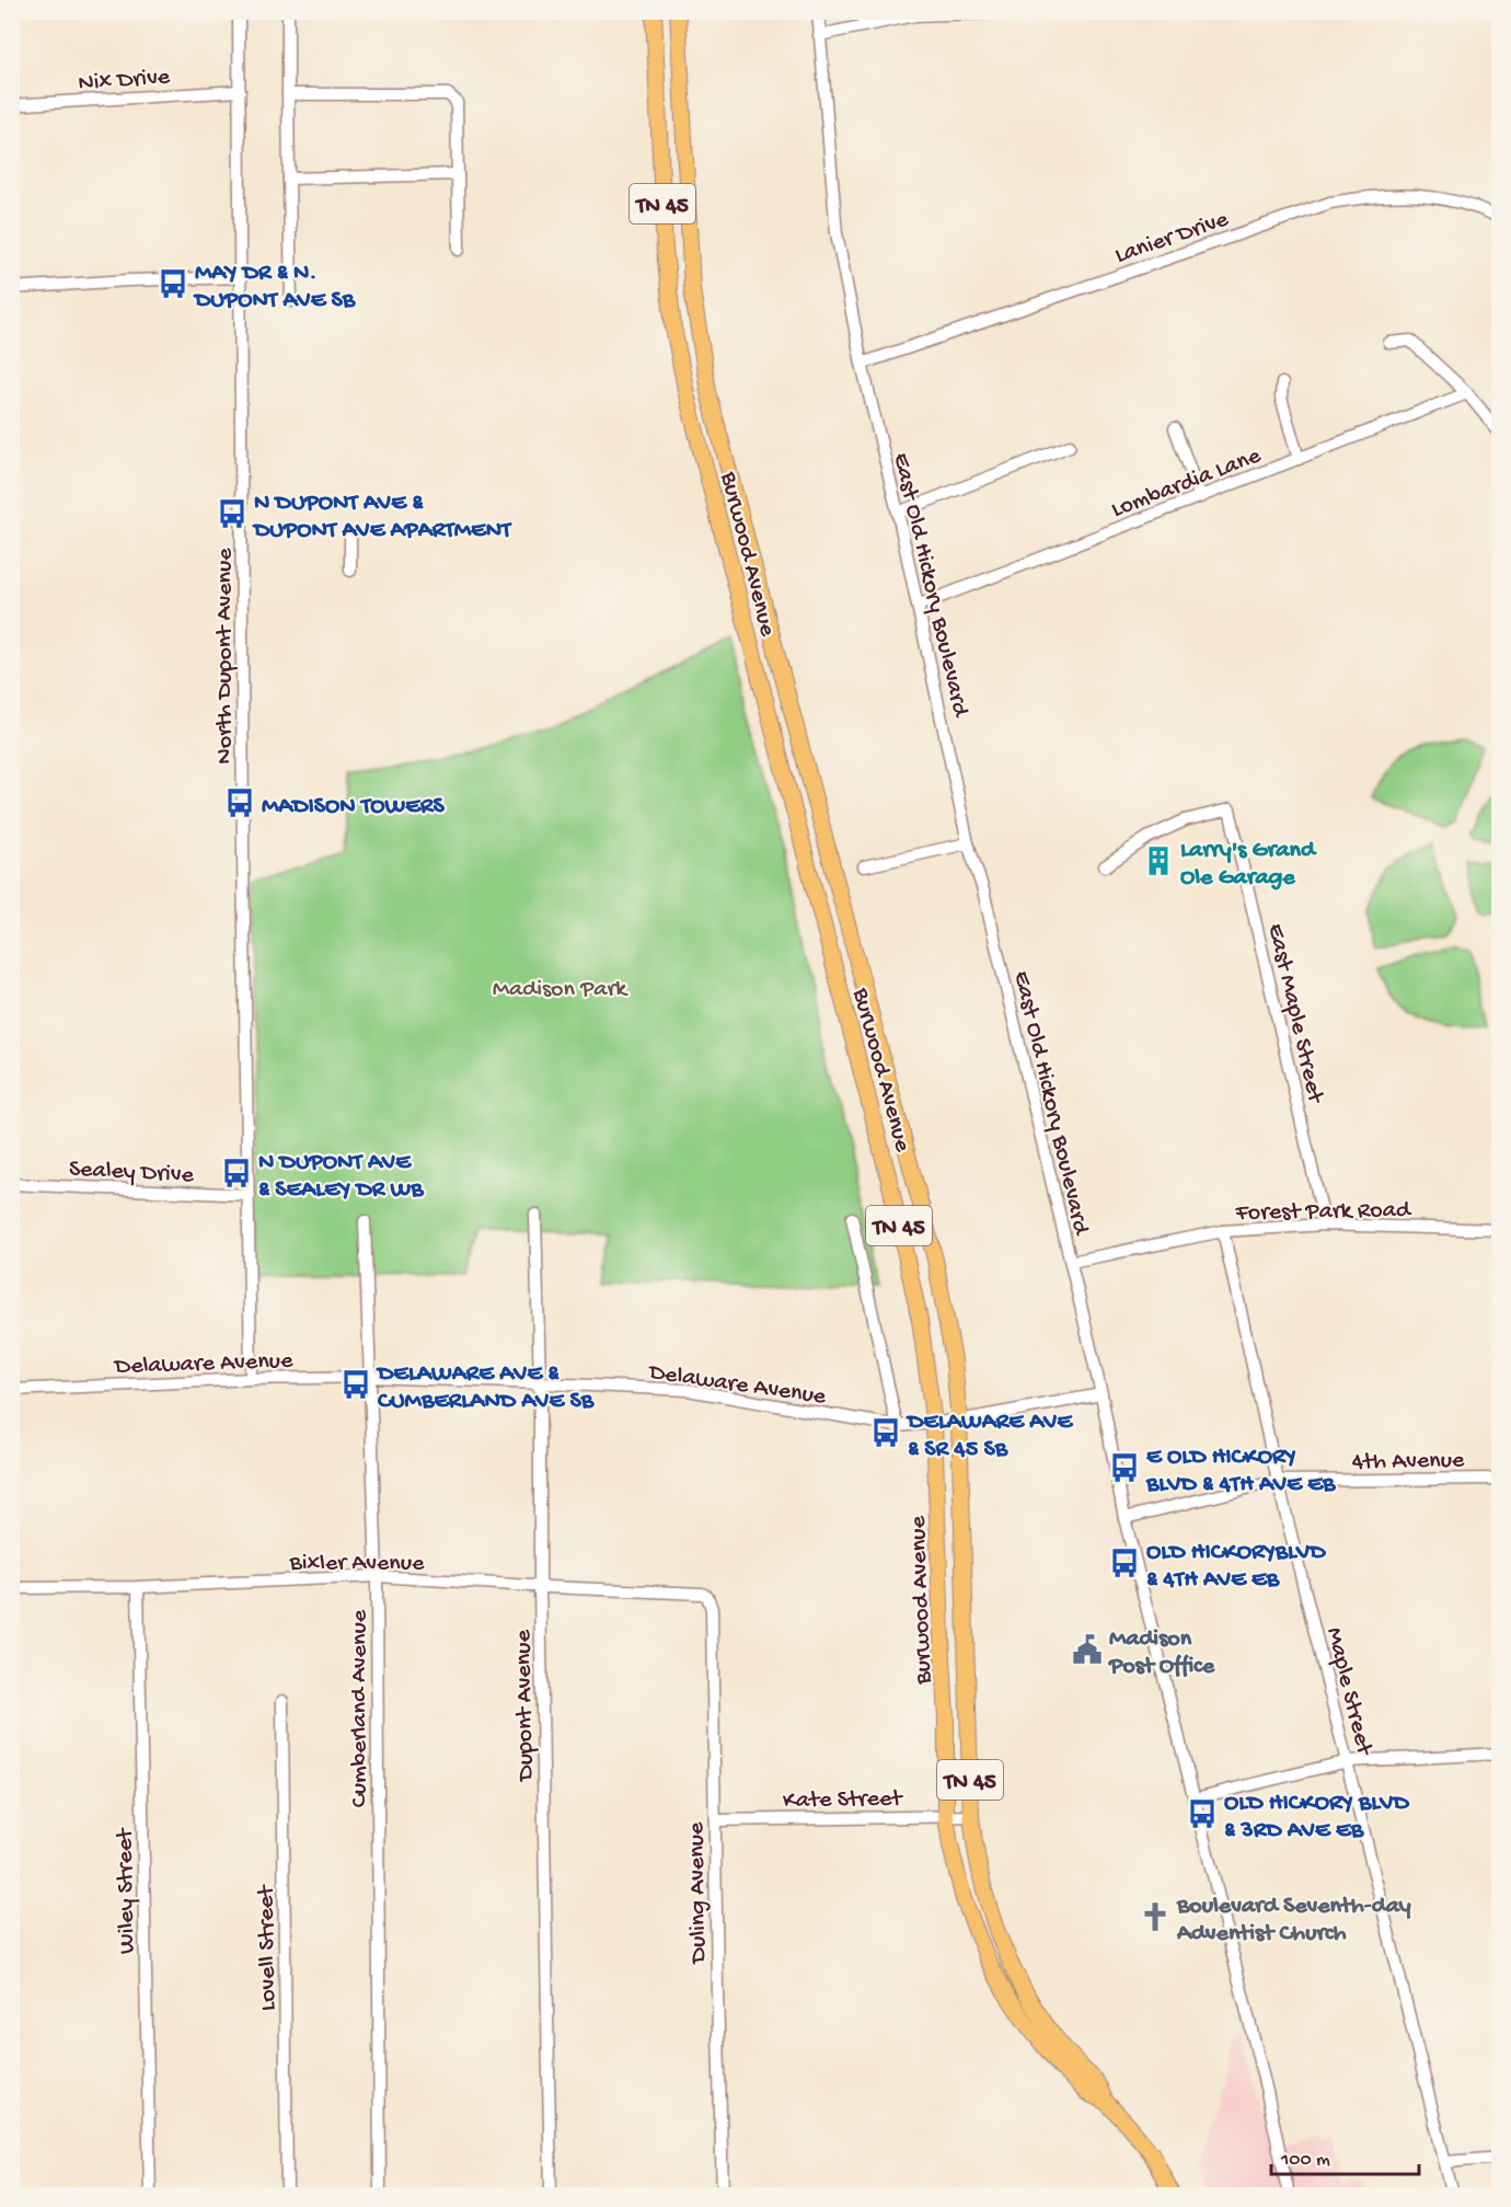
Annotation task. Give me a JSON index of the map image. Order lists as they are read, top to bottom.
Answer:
{
  "streets": {
    "main road": ["TN 45", "Burwood Avenue"],
    "street": [
      "Nix Drive",
      "Lanier Drive",
      "Lombardia Lane",
      "East Old Hickory Boulevard",
      "North Dupont Avenue",
      "East Maple Street",
      "Sealey Drive",
      "Forest Park Road",
      "Delaware Avenue",
      "4th Avenue",
      "Bixler Avenue",
      "Maple Street",
      "Dupont Avenue",
      "Cumberland Avenue",
      "Kate Street",
      "Wiley Street",
      "Duling Avenue",
      "Lovell Street"
    ]
  },
  "crossings": [
    ["Nix Drive", "North Dupont Avenue"],
    ["Lanier Drive", "East Old Hickory Boulevard"],
    ["Lombardia Lane", "East Old Hickory Boulevard"],
    ["Burwood Avenue", "Delaware Avenue"],
    ["Burwood Avenue", "Kate Street"],
    ["East Old Hickory Boulevard", "Forest Park Road"],
    ["East Old Hickory Boulevard", "Delaware Avenue"],
    ["East Old Hickory Boulevard", "4th Avenue"],
    ["North Dupont Avenue", "Sealey Drive"],
    ["North Dupont Avenue", "Delaware Avenue"],
    ["East Maple Street", "Forest Park Road"],
    ["Forest Park Road", "Maple Street"],
    ["Delaware Avenue", "Dupont Avenue"],
    ["Delaware Avenue", "Cumberland Avenue"],
    ["4th Avenue", "Maple Street"],
    ["Bixler Avenue", "Dupont Avenue"],
    ["Bixler Avenue", "Cumberland Avenue"],
    ["Bixler Avenue", "Wiley Street"],
    ["Bixler Avenue", "Duling Avenue"],
    ["Kate Street", "Duling Avenue"]
  ],
  "parks": ["Madison Park"],
  "places": {
    "bus stop": [
      "MAY DR & N. DUPONT AVE SB",
      "N DUPONT AVE & DUPONT AVE APARTMENT",
      "MADISON TOWERS",
      "N DUPONT AVE & SEALEY DR WB",
      "DELAWARE AVE & CUMBERLAND AVE SB",
      "DELAWARE AVE & SR 45 SB",
      "E OLD HICKORY BLVD & 4TH AVE EB",
      "OLD HICKORYBLVD & 4TH AVE EB",
      "OLD HICKORY BLVD & 3RD AVE EB"
    ],
    "building": ["Larry's Grand Ole Garage"],
    "public building": ["Madison Post Office"],
    "church": ["Boulevard Seventh-day Adventist Church"]
  },
  "scale_bar": "100 m"
}
